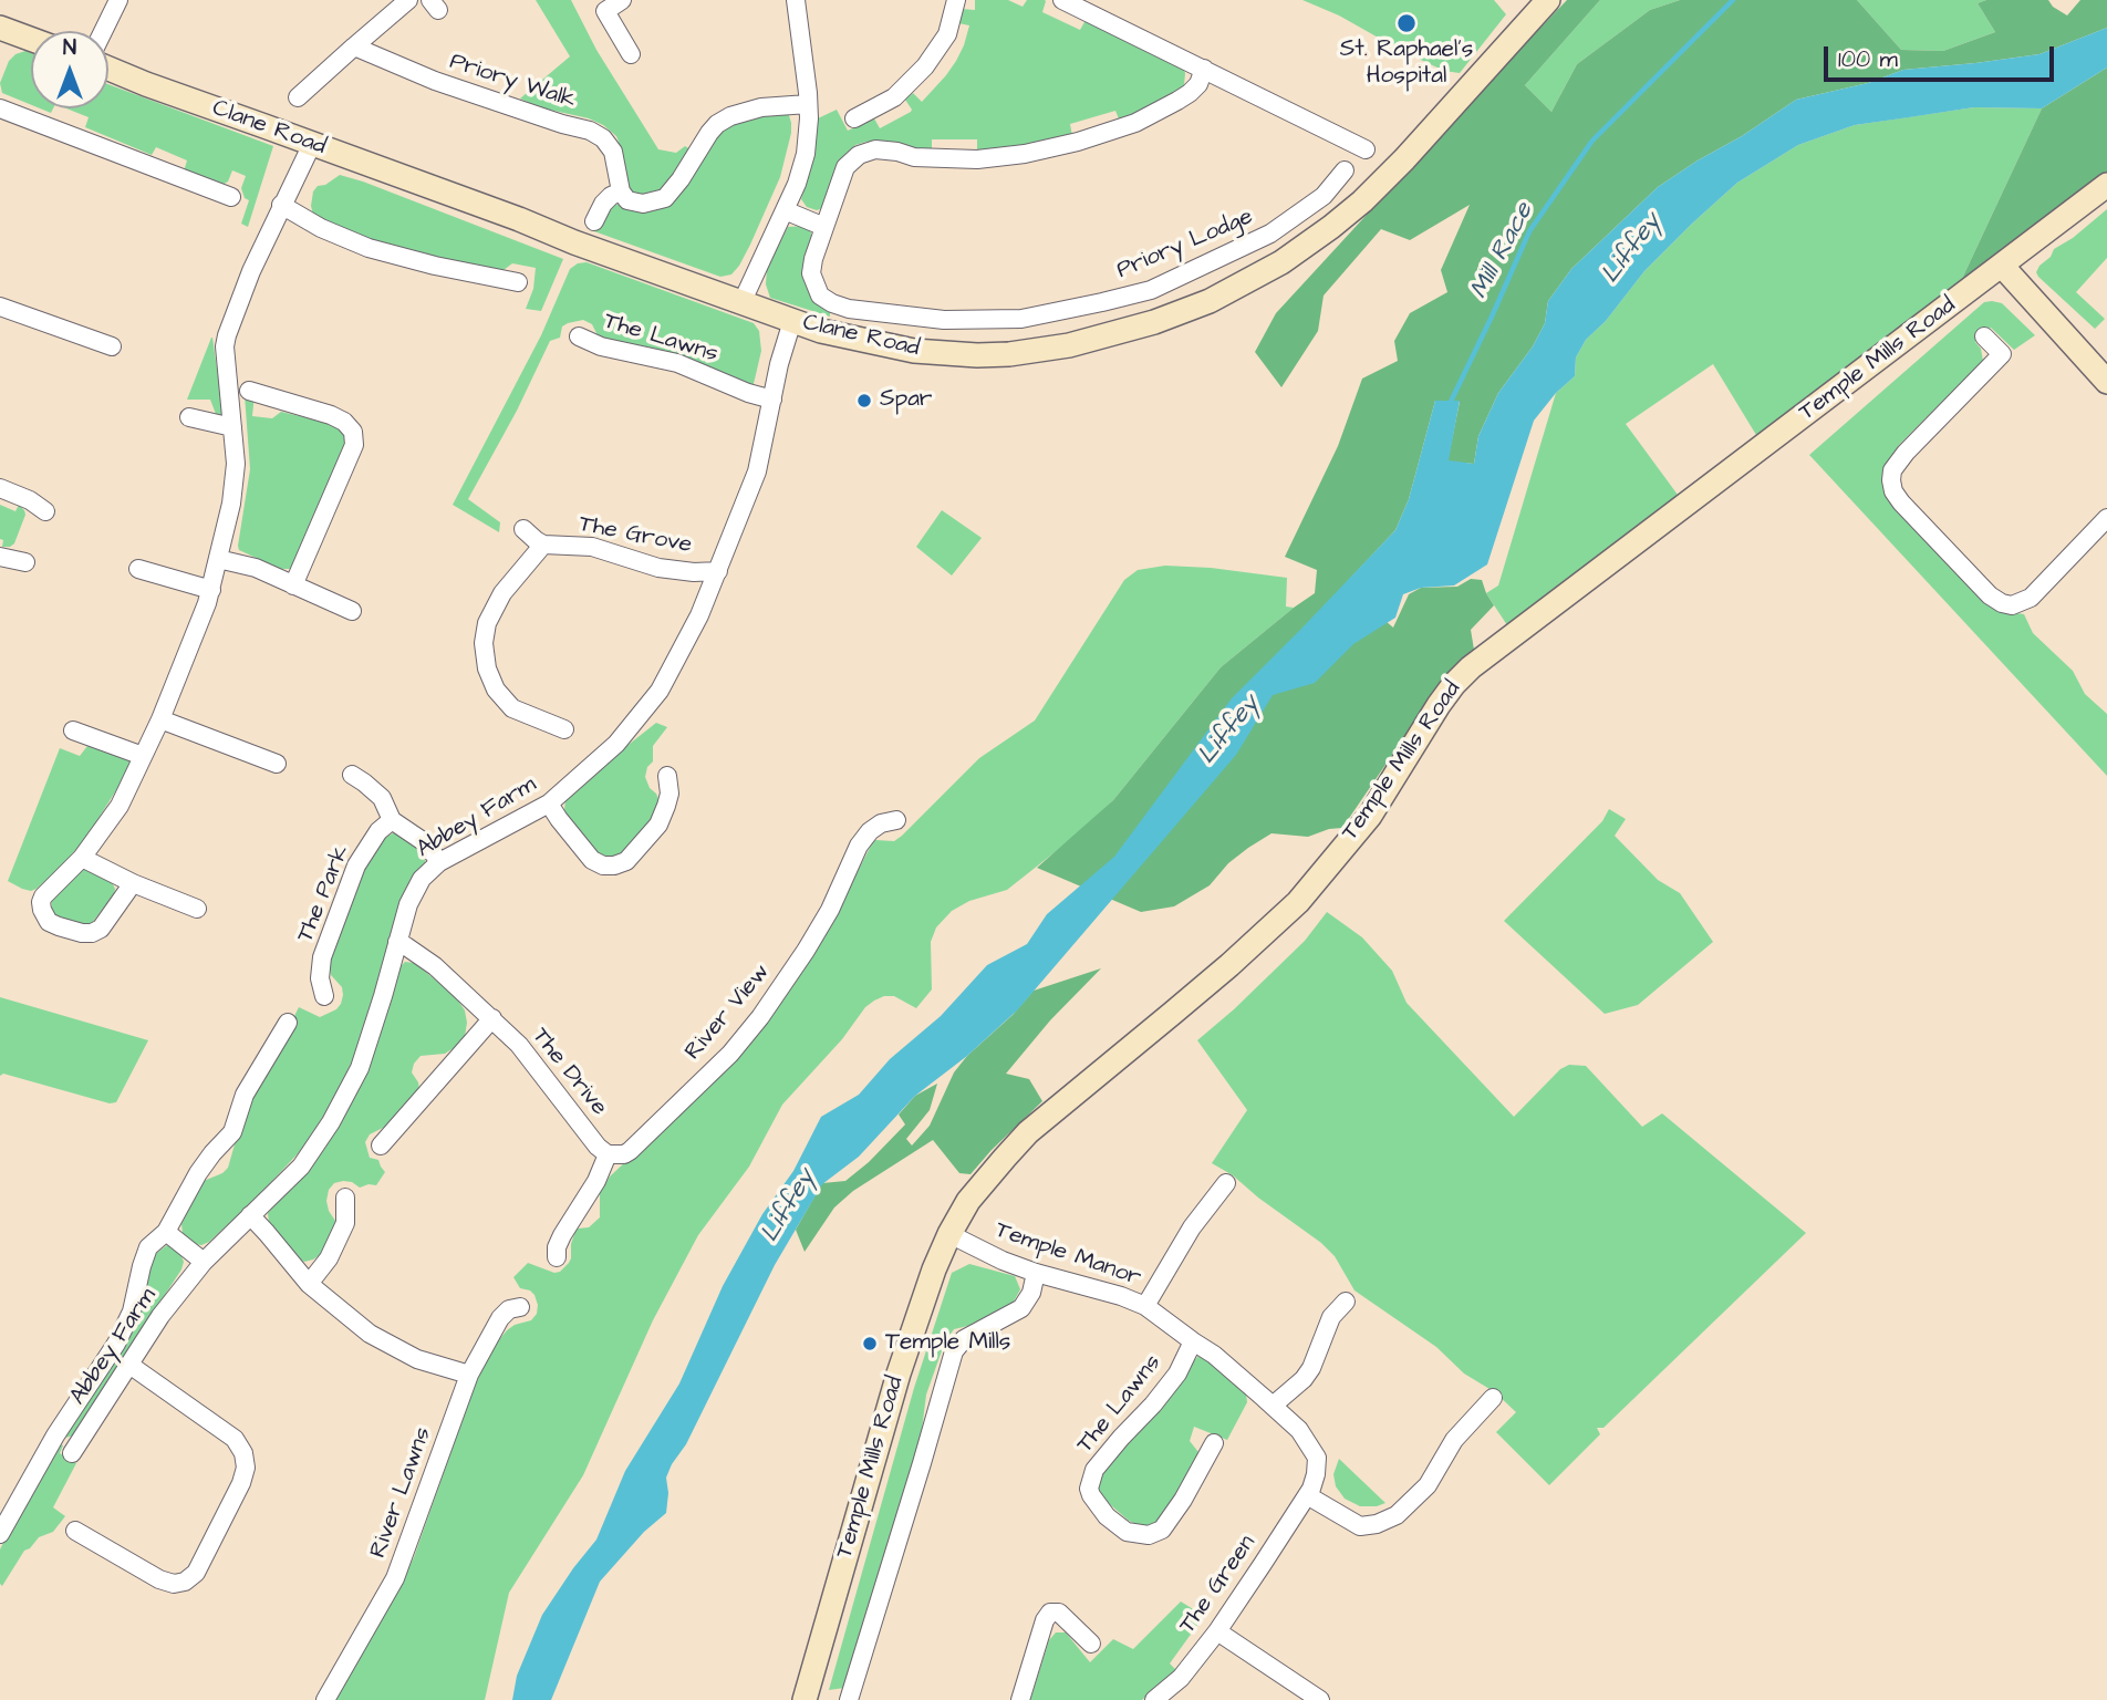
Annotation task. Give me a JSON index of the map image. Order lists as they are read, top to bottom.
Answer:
{
  "streets": {
    "street": [
      "Priory Walk",
      "Clane Road",
      "Priory Lodge",
      "The Lawns",
      "Temple Mills Road",
      "The Grove",
      "Abbey Farm",
      "The Park",
      "River View",
      "The Drive",
      "Temple Manor",
      "River Lawns",
      "The Green"
    ]
  },
  "crossings": [
    ["Clane Road", "Abbey Farm"],
    ["The Lawns", "Abbey Farm"],
    ["The Lawns", "Temple Manor"],
    ["Temple Mills Road", "Temple Manor"],
    ["The Grove", "Abbey Farm"],
    ["Abbey Farm", "The Drive"],
    ["River View", "The Drive"],
    ["Temple Manor", "The Green"]
  ],
  "water": ["Liffey", "Mill Race"],
  "places": ["St. Raphael's Hospital", "Spar", "Temple Mills"],
  "scale_bar": "100 m",
  "north": "top"
}
